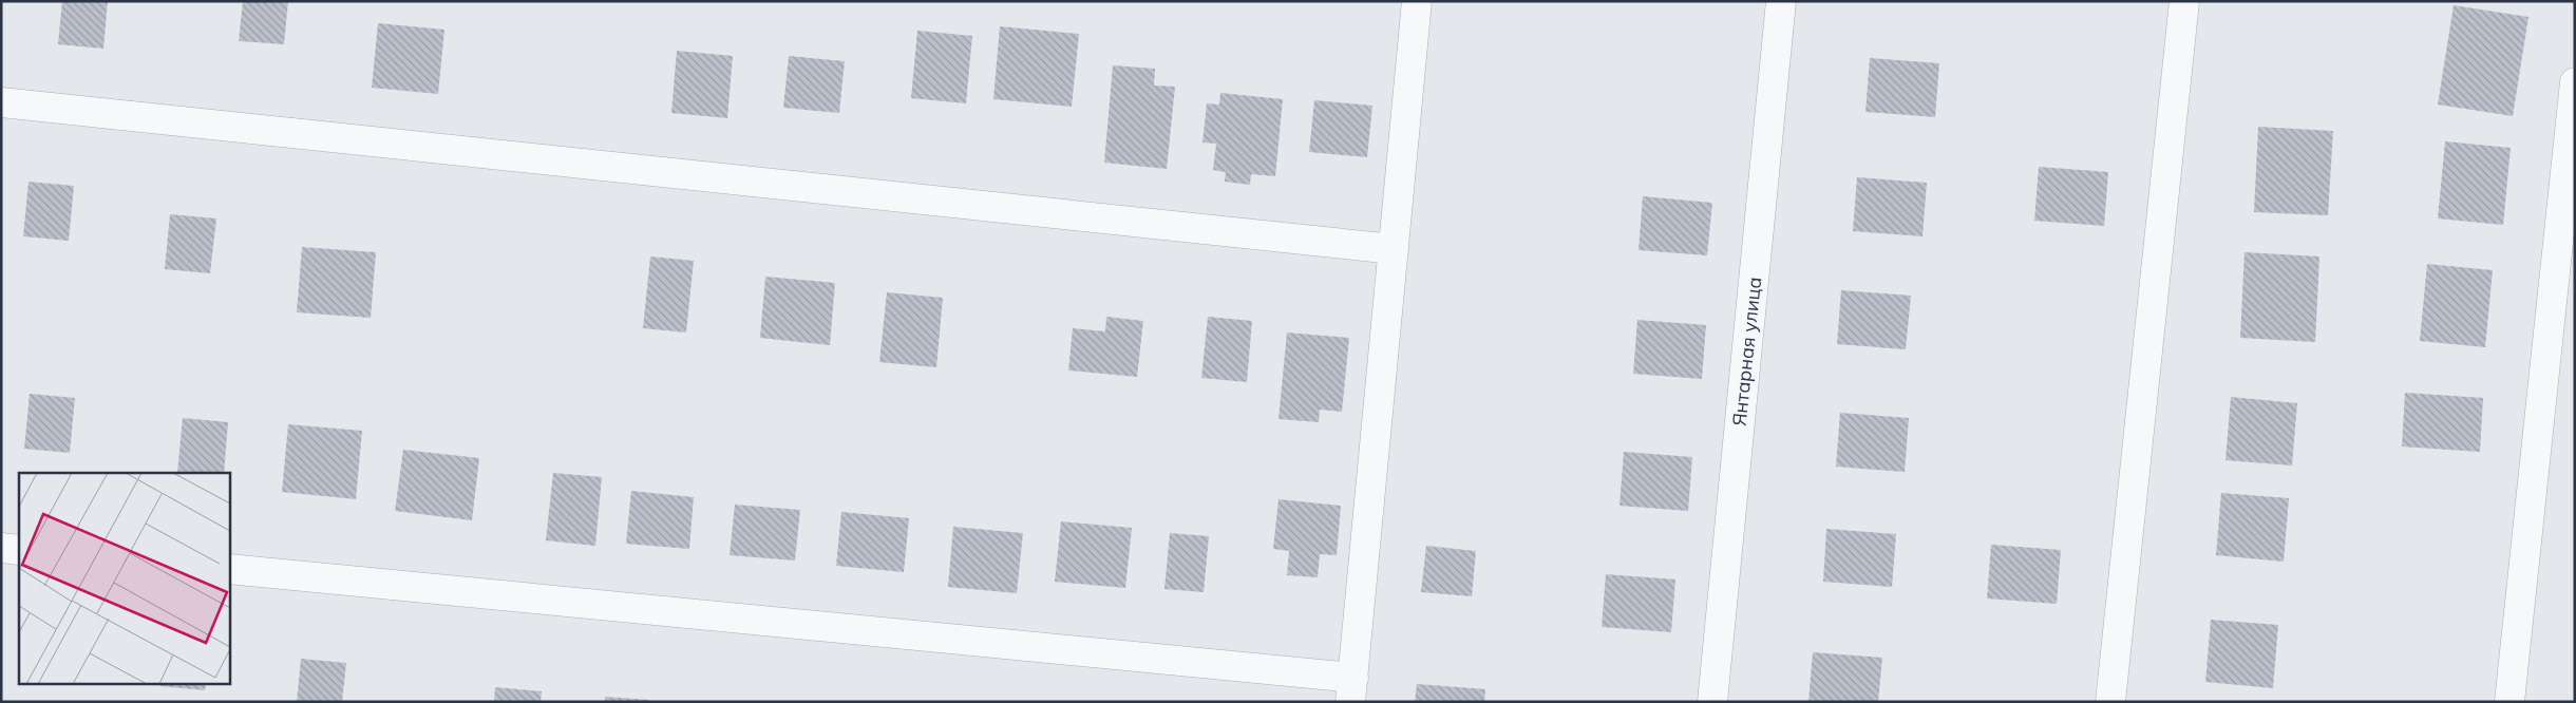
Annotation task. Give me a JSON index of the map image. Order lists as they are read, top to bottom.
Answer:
{
  "streets": {
    "street": ["Янтарная улица"]
  }
}
